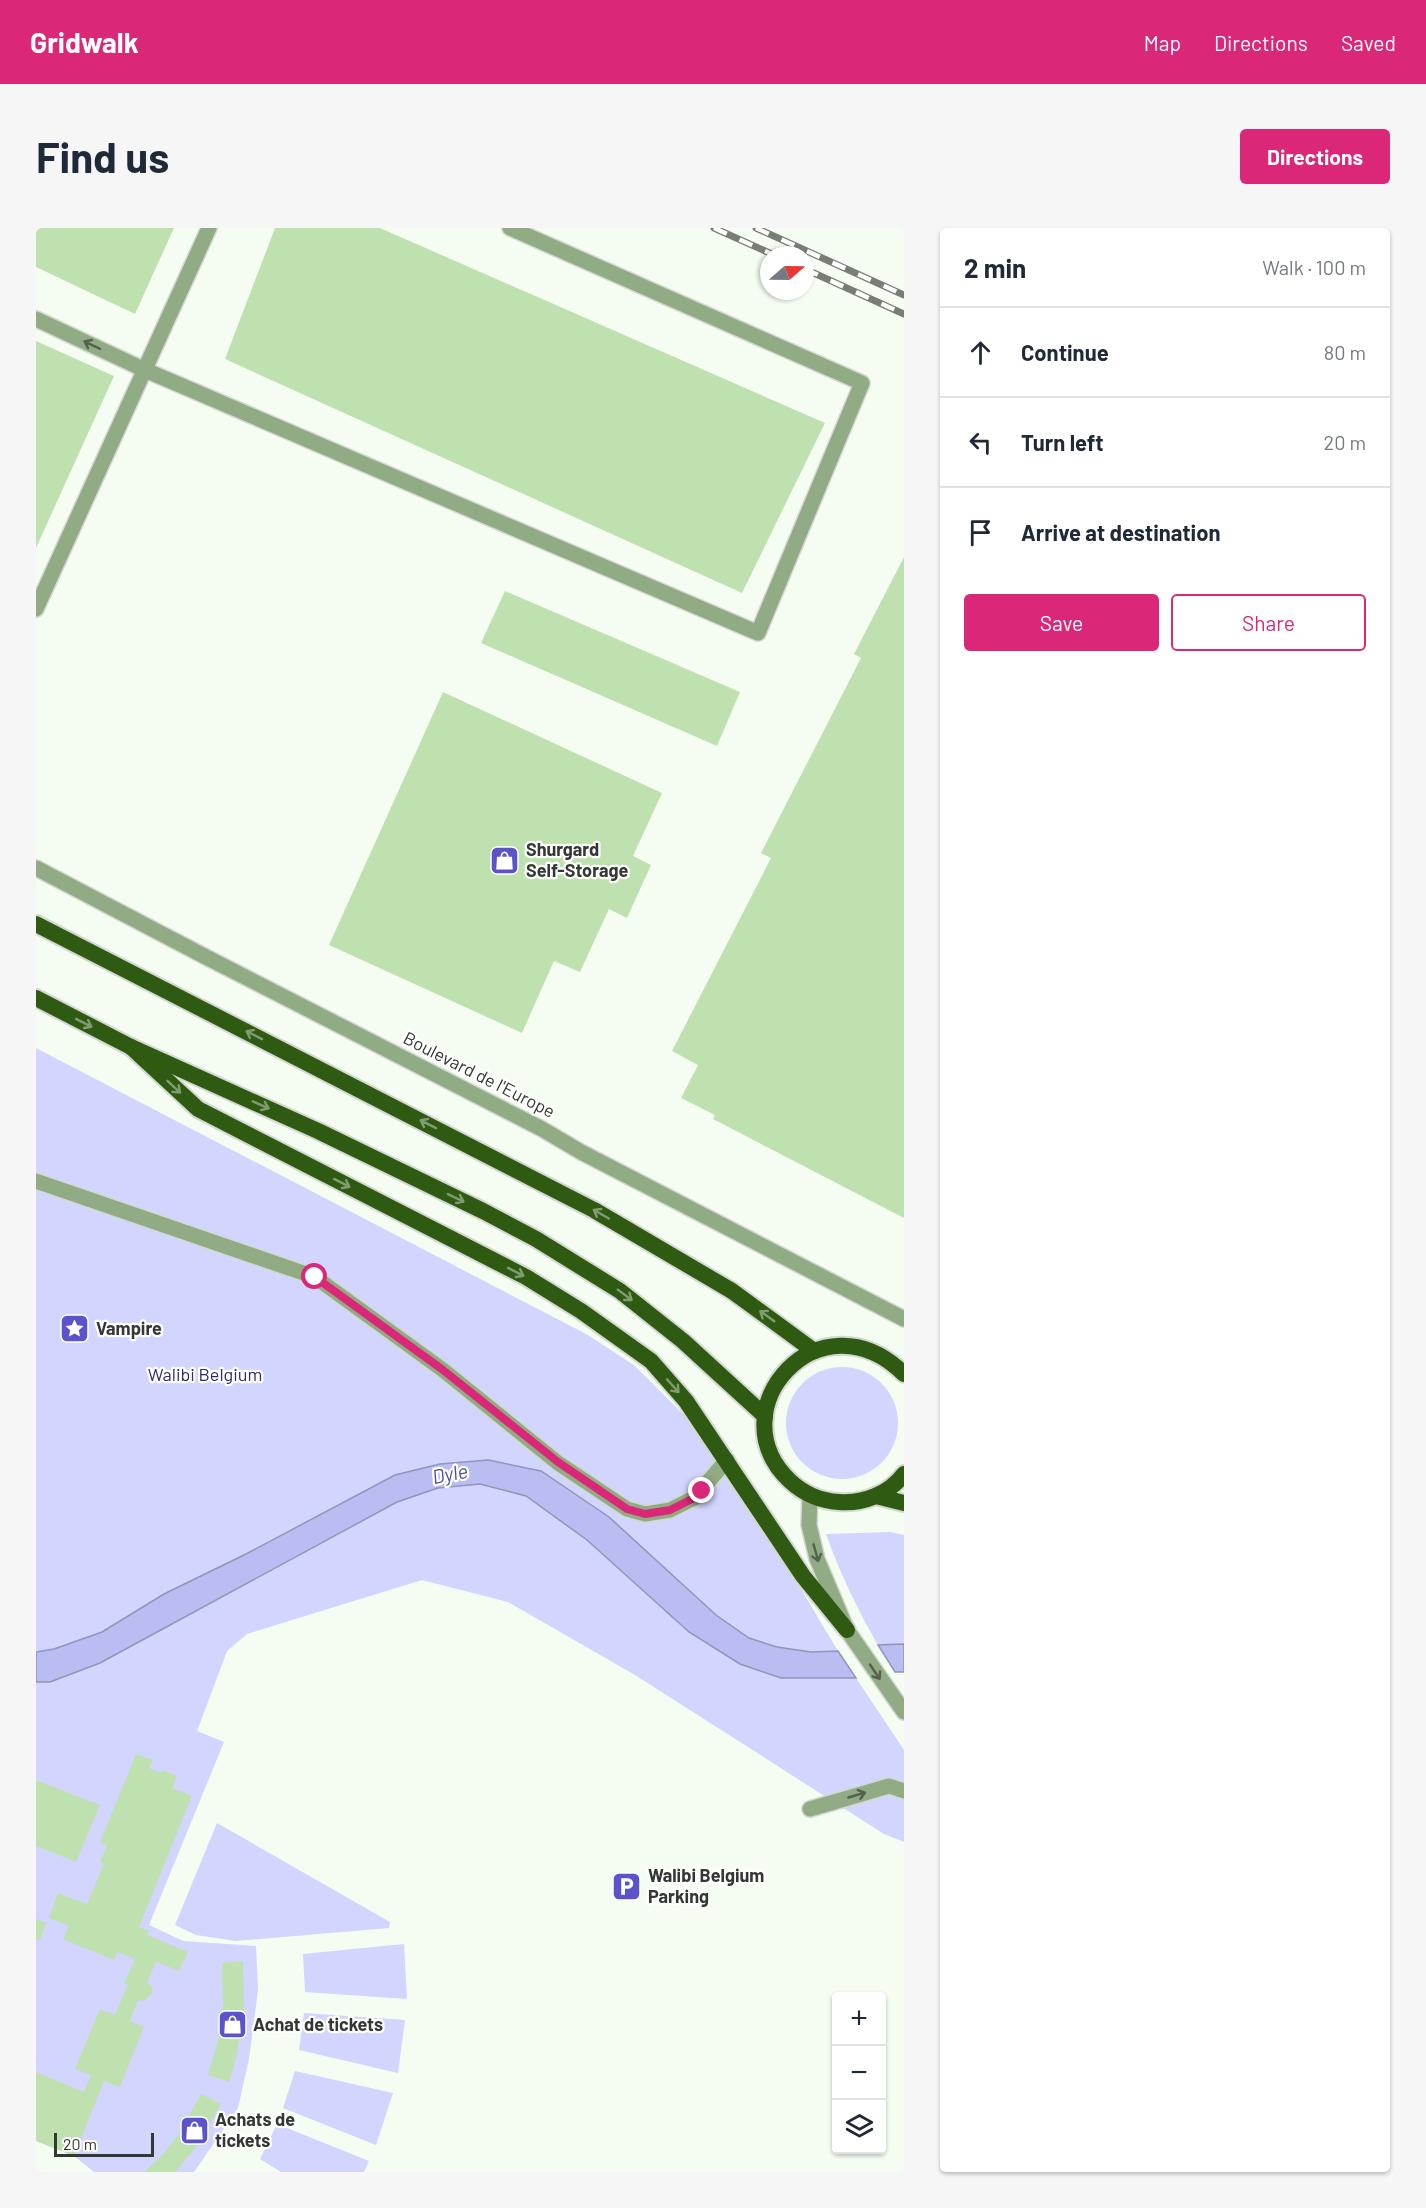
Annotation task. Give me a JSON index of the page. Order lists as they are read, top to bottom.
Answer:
{
  "streets": {
    "street": ["Boulevard de l'Europe"]
  },
  "water": ["Dyle"],
  "parks": ["Walibi Belgium"],
  "places": {
    "shop": ["Shurgard Self-Storage", "Achat de tickets", "Achats de tickets"],
    "place": ["Vampire"],
    "parking": ["Walibi Belgium Parking"]
  },
  "scale_bar": "20 m",
  "north": "right",
  "page": {
    "header": "Gridwalk",
    "nav": ["Map", "Directions", "Saved"],
    "buttons": [
      "Directions",
      ["Save", "Share"]
    ],
    "title": "Find us",
    "heading": ["2 min", "Walk · 100 m"],
    "list": [
      ["Continue", "80 m"],
      ["Turn left", "20 m"],
      "Arrive at destination"
    ],
    "map_buttons": ["+", "−"],
    "scale": "20 m"
  }
}
